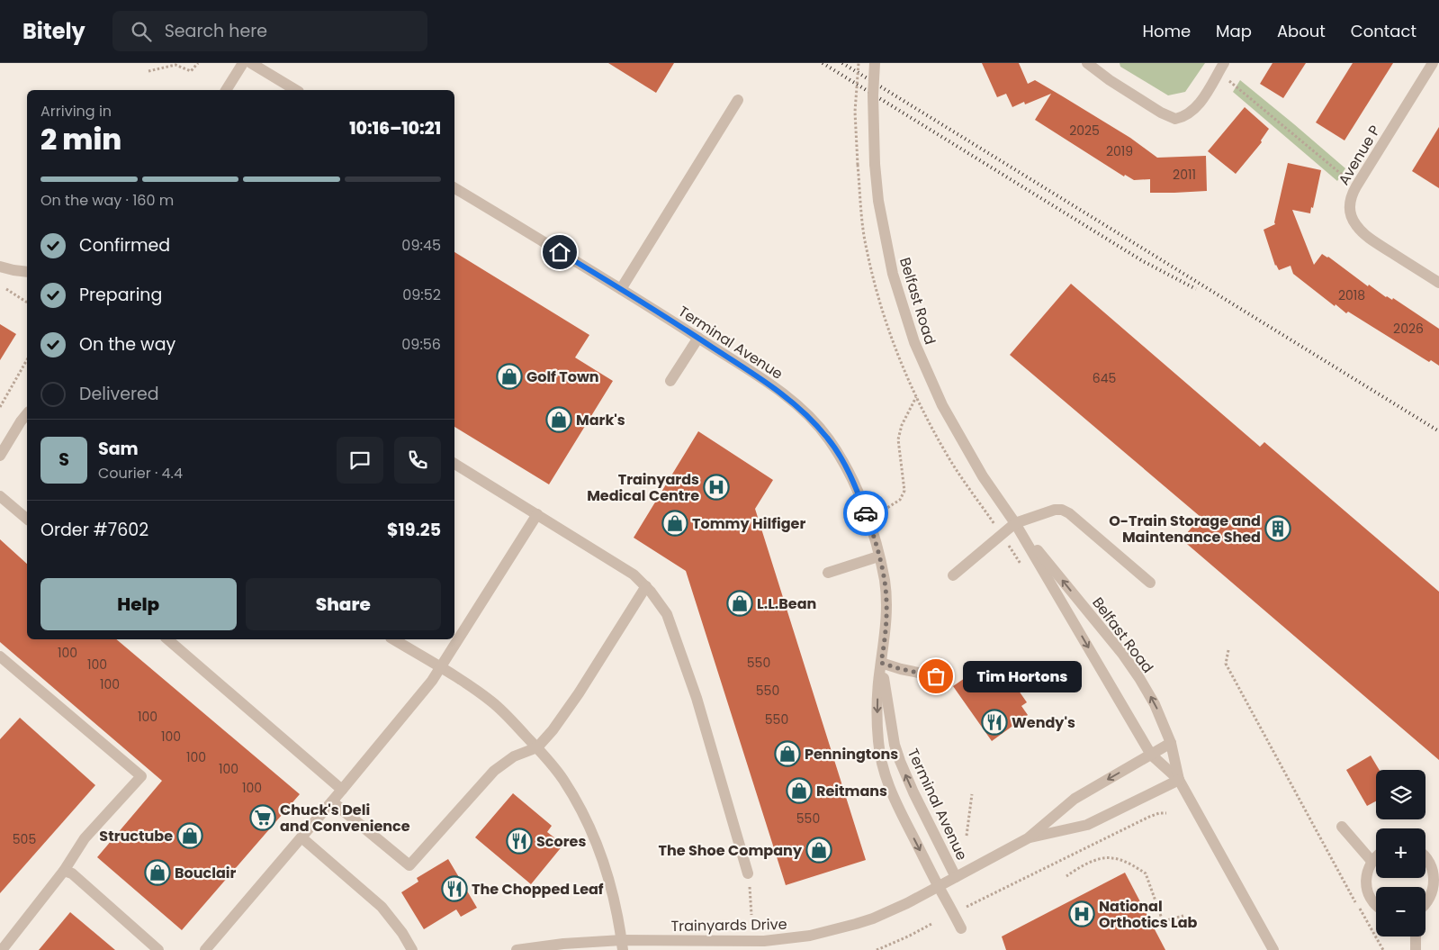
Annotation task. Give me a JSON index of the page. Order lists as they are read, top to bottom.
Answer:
{
  "streets": {
    "street": [
      "Avenue P",
      "Belfast Road",
      "Terminal Avenue",
      "Trainyards Drive"
    ]
  },
  "crossings": [
    ["Belfast Road", "Trainyards Drive"],
    ["Terminal Avenue", "Trainyards Drive"]
  ],
  "places": {
    "shop": [
      "Golf Town",
      "Mark's",
      "Tommy Hilfiger",
      "L.L.Bean",
      "Penningtons",
      "Reitmans",
      "Structube",
      "The Shoe Company",
      "Bouclair"
    ],
    "hospital": ["Trainyards Medical Centre", "National Orthotics Lab"],
    "building": ["O-Train Storage and Maintenance Shed"],
    "other": ["Tim Hortons"],
    "restaurant": ["Wendy's", "Scores", "The Chopped Leaf"],
    "supermarket": ["Chuck's Deli and Convenience"]
  },
  "house_numbers": [
    "2025",
    "2019",
    "2011",
    "2018",
    "2026",
    "645",
    "100",
    "550",
    "100",
    "100",
    "550",
    "100",
    "550",
    "100",
    "100",
    "100",
    "100",
    "550",
    "505"
  ],
  "page": {
    "header": "Bitely",
    "search": "Search here",
    "nav": [
      "Home",
      "Map",
      "About",
      "Contact"
    ],
    "heading": ["2 min", "Arriving in", "10:16–10:21"],
    "panel": [
      "Sam",
      "Courier · 4.4",
      "Order #7602",
      "$19.25"
    ],
    "bar": "On the way · 160 m",
    "list": [
      ["Confirmed", "09:45"],
      ["Preparing", "09:52"],
      ["On the way", "09:56"],
      "Delivered"
    ],
    "round": "S",
    "buttons": ["Help", "Share"],
    "bubble": "Tim Hortons",
    "map_buttons": ["+", "−"]
  }
}
